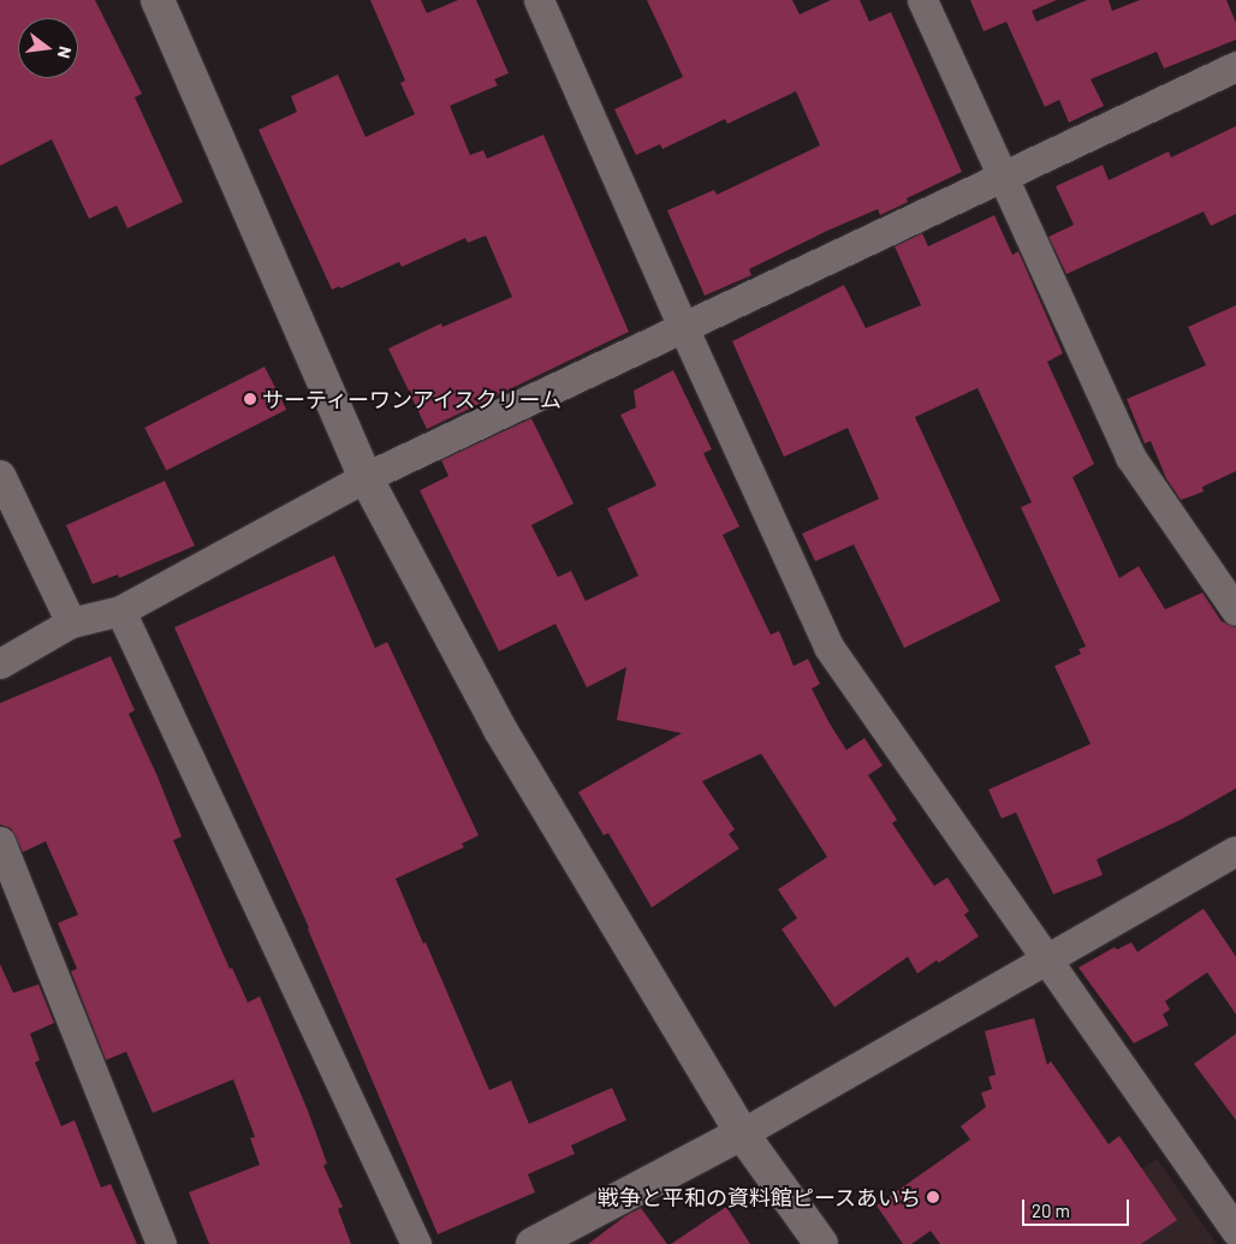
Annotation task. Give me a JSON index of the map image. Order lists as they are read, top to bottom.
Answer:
{
  "places": ["サーティーワンアイスクリーム", "戦争と平和の資料館ピースあいち"],
  "scale_bar": "20 m",
  "north": "right"
}
